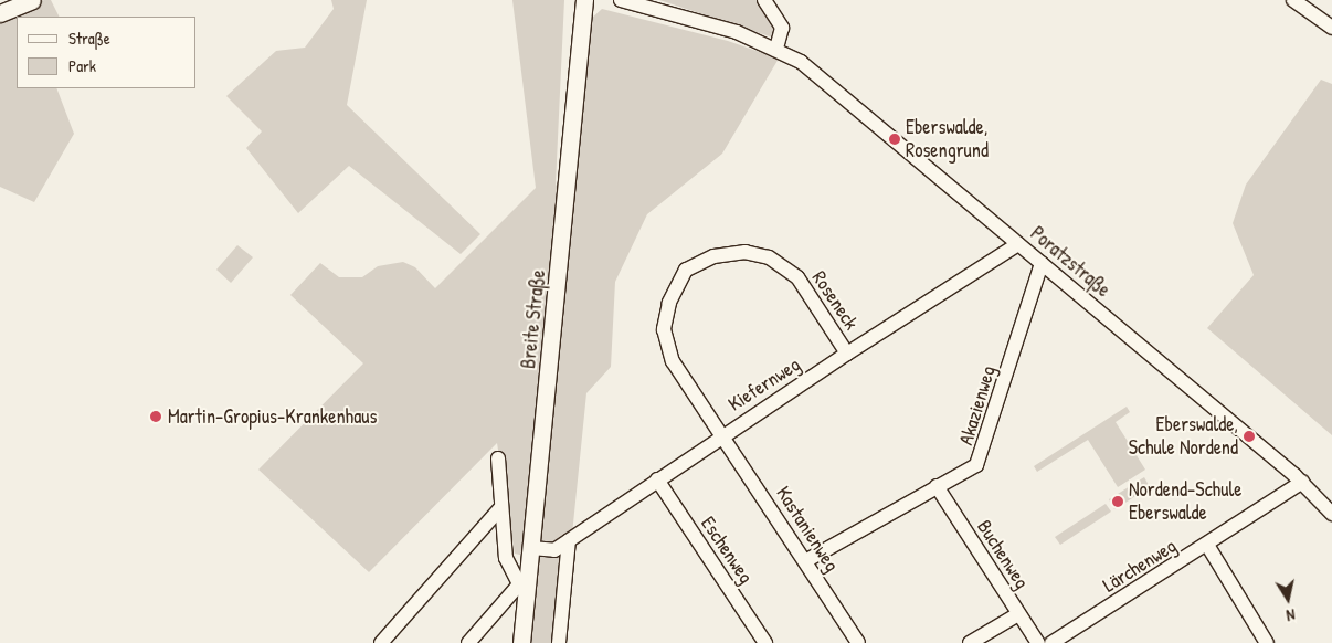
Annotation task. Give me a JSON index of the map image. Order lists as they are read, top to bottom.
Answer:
{
  "streets": {
    "main road": ["Breite Straße"],
    "street": [
      "Poratzstraße",
      "Roseneck",
      "Kiefernweg",
      "Akazienweg",
      "Kastanienweg",
      "Eschenweg",
      "Buchenweg",
      "Lärchenweg"
    ]
  },
  "crossings": [
    ["Poratzstraße", "Kiefernweg"],
    ["Poratzstraße", "Akazienweg"],
    ["Poratzstraße", "Lärchenweg"],
    ["Roseneck", "Kiefernweg"],
    ["Roseneck", "Kastanienweg"],
    ["Breite Straße", "Kiefernweg"],
    ["Kiefernweg", "Kastanienweg"],
    ["Kiefernweg", "Eschenweg"],
    ["Akazienweg", "Kastanienweg"],
    ["Akazienweg", "Buchenweg"]
  ],
  "places": [
    "Eberswalde, Rosengrund",
    "Martin-Gropius-Krankenhaus",
    "Eberswalde, Schule Nordend",
    "Nordend-Schule Eberswalde"
  ],
  "legend": ["Straße", "Park"],
  "north": "bottom"
}
